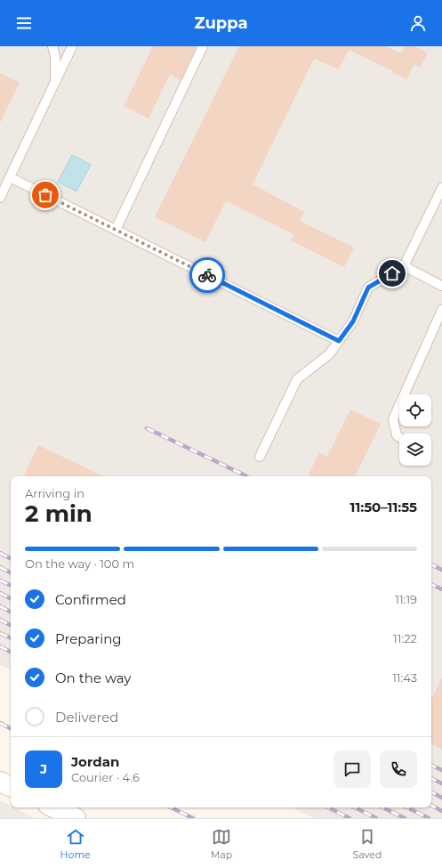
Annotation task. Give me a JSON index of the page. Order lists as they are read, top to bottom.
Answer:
{
  "page": {
    "header": "Zuppa",
    "heading": ["2 min", "Arriving in", "11:50–11:55"],
    "panel": ["Jordan", "Courier · 4.6"],
    "bar": "On the way · 100 m",
    "list": [
      ["Confirmed", "11:19"],
      ["Preparing", "11:22"],
      ["On the way", "11:43"],
      "Delivered"
    ],
    "round": "J",
    "tabs": ["Home", "Map", "Saved"]
  }
}
